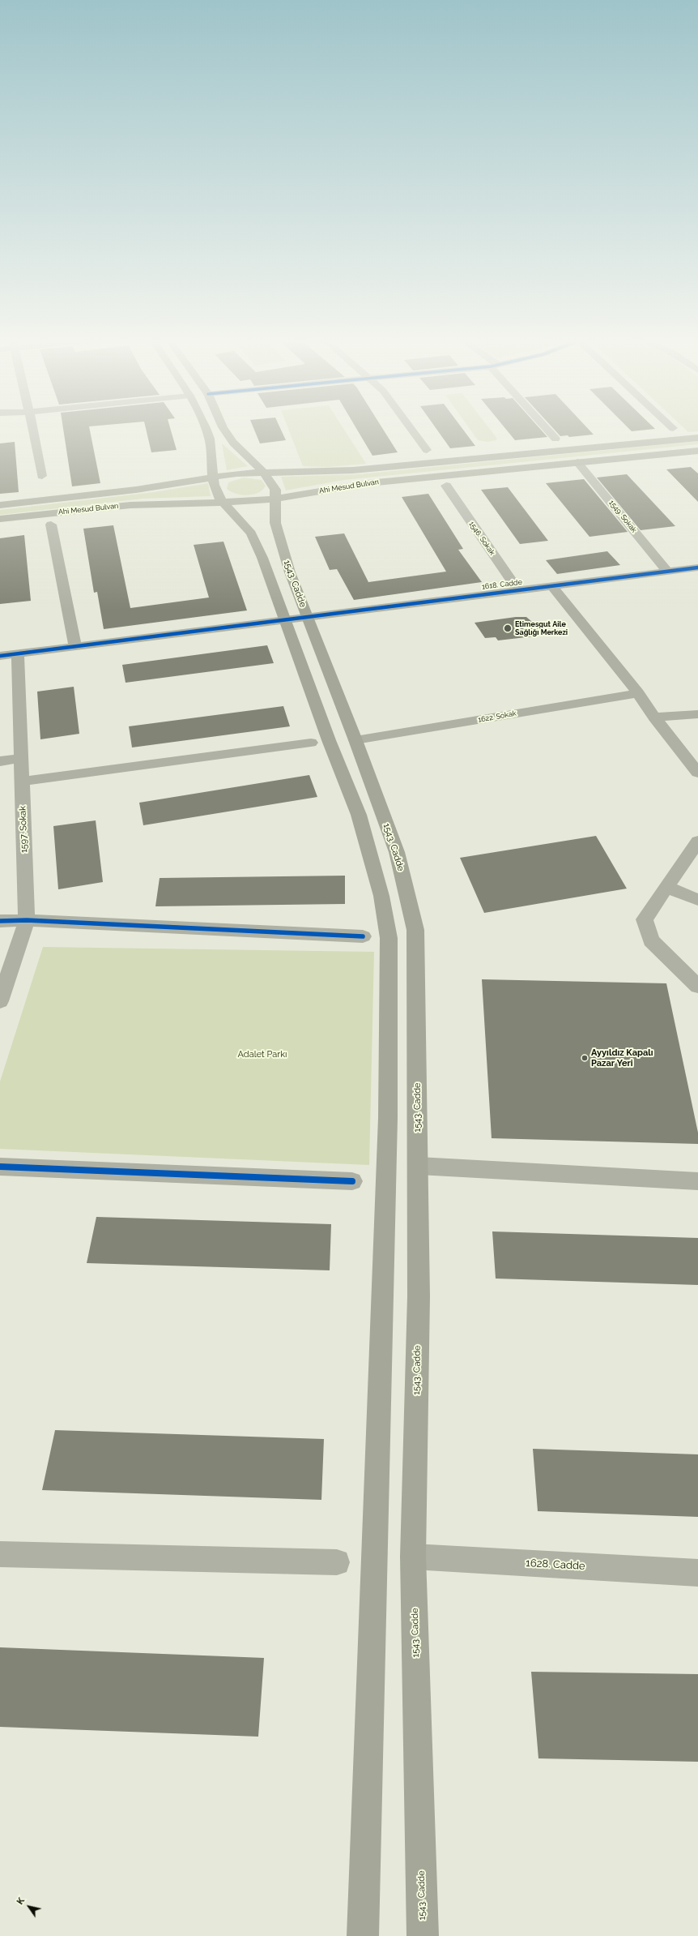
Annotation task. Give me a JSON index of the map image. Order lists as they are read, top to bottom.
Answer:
{
  "streets": {
    "main road": ["Ahi Mesud Bulvarı", "1543. Cadde"],
    "street": [
      "1549. Sokak",
      "1546. Sokak",
      "1618. Cadde",
      "1622. Sokak",
      "1597. Sokak",
      "1628. Cadde"
    ]
  },
  "crossings": [
    ["Ahi Mesud Bulvarı", "1549. Sokak"],
    ["Ahi Mesud Bulvarı", "1543. Cadde"],
    ["1549. Sokak", "1618. Cadde"],
    ["1546. Sokak", "1618. Cadde"],
    ["1543. Cadde", "1618. Cadde"],
    ["1543. Cadde", "1622. Sokak"],
    ["1543. Cadde", "1628. Cadde"],
    ["1618. Cadde", "1597. Sokak"]
  ],
  "parks": ["Adalet Parkı"],
  "places": ["Etimesgut Aile Sağlığı Merkezi", "Ayyıldız Kapalı Pazar Yeri"],
  "north": "top left"
}
